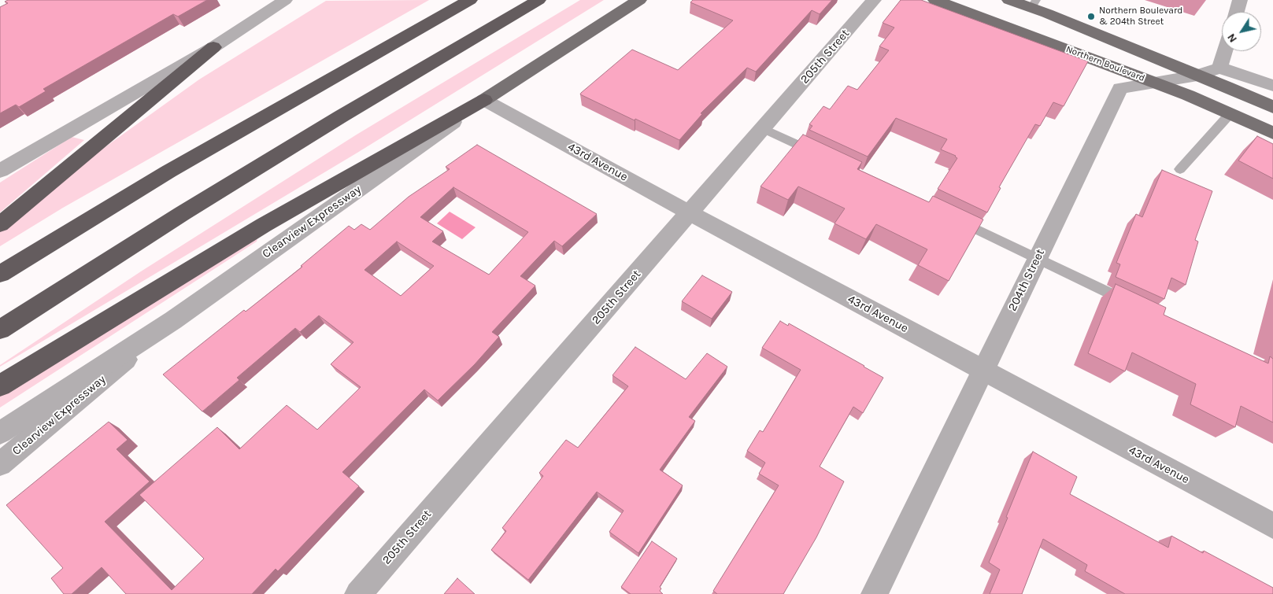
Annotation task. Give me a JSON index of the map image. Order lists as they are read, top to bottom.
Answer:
{
  "streets": {
    "main road": ["Northern Boulevard", "Clearview Expressway"],
    "street": ["205th Street", "43rd Avenue", "204th Street"]
  },
  "crossings": [
    ["205th Street", "43rd Avenue"],
    ["Northern Boulevard", "204th Street"],
    ["43rd Avenue", "Clearview Expressway"],
    ["43rd Avenue", "204th Street"]
  ],
  "places": ["Northern Boulevard & 204th Street"],
  "north": "bottom left"
}
